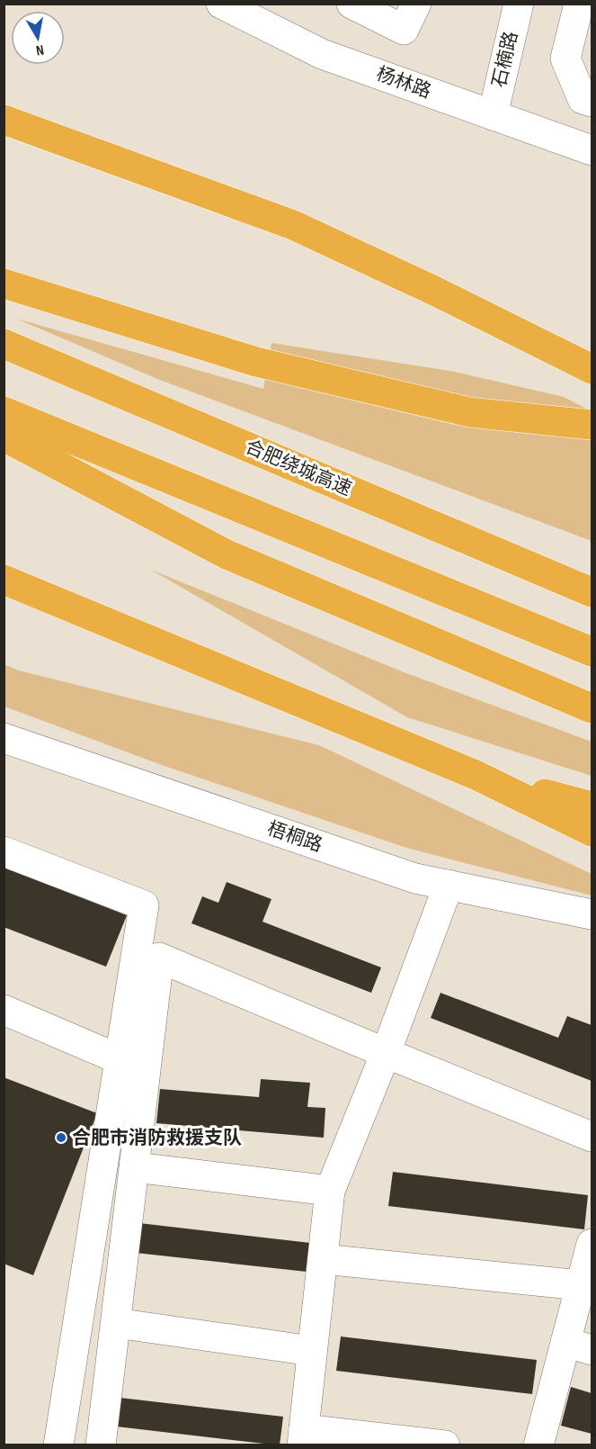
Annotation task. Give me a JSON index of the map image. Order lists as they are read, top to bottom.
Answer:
{
  "streets": {
    "highway": ["合肥绕城高速"],
    "street": ["石楠路", "杨林路", "梧桐路"]
  },
  "crossings": [
    ["石楠路", "杨林路"]
  ],
  "places": ["合肥市消防救援支队"],
  "north": "bottom"
}
